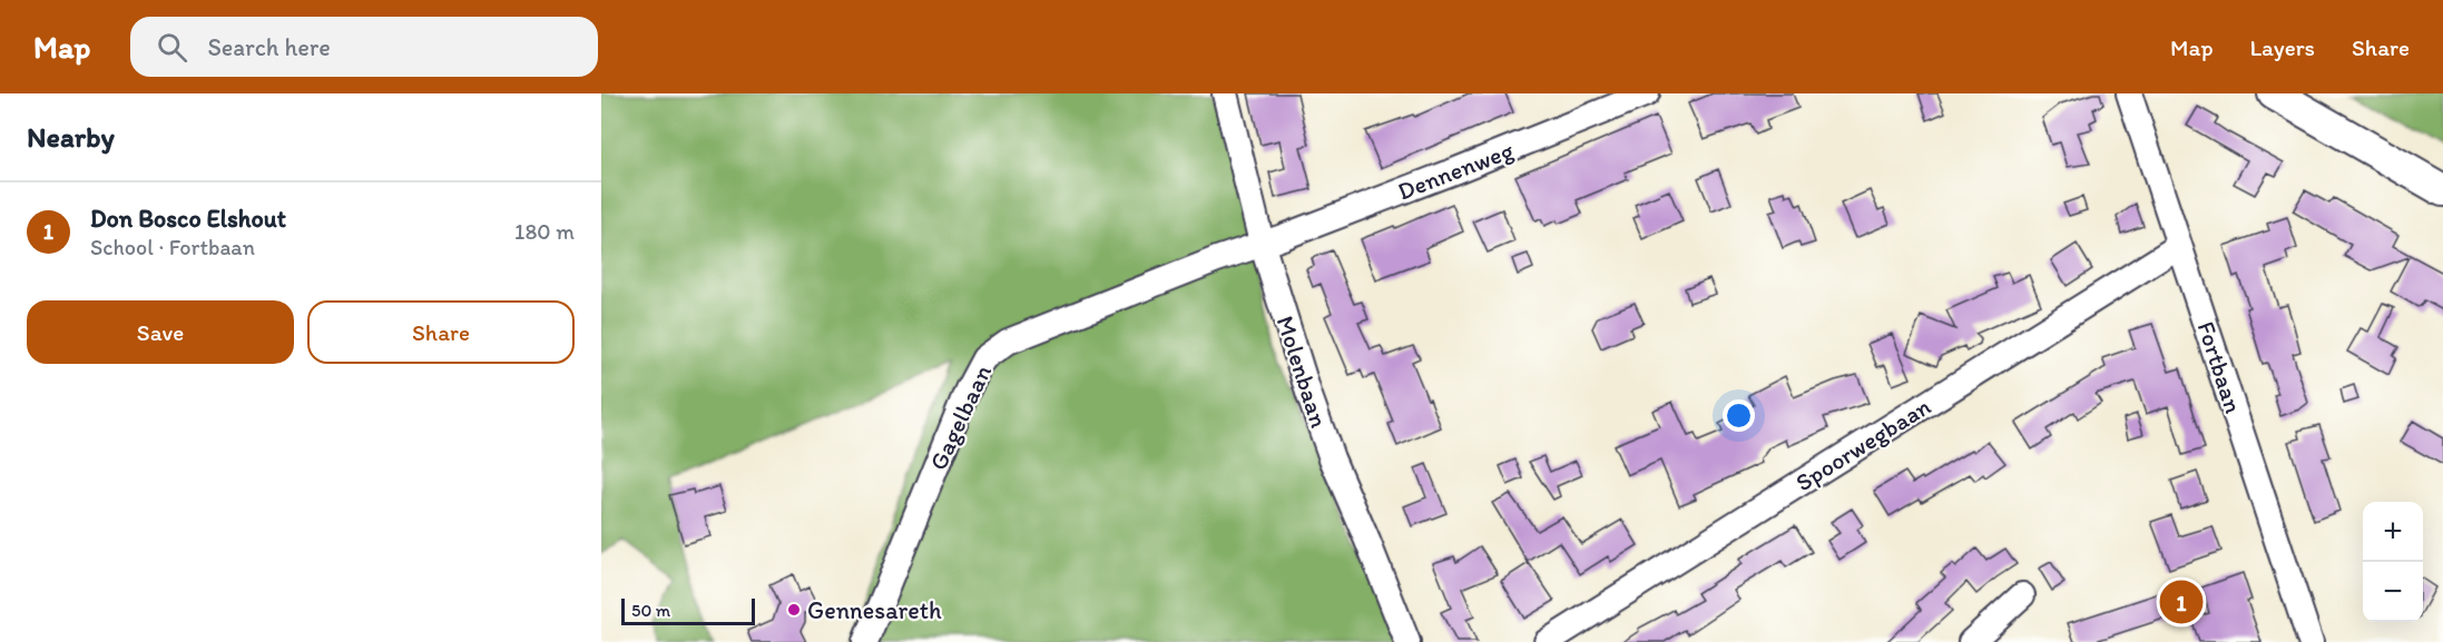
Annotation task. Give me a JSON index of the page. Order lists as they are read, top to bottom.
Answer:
{
  "streets": {
    "street": [
      "Dennenweg",
      "Fortbaan",
      "Molenbaan",
      "Gagelbaan",
      "Spoorwegbaan"
    ]
  },
  "crossings": [
    ["Dennenweg", "Molenbaan"],
    ["Dennenweg", "Gagelbaan"],
    ["Fortbaan", "Spoorwegbaan"],
    ["Molenbaan", "Gagelbaan"]
  ],
  "places": ["Gennesareth"],
  "scale_bar": "50 m",
  "page": {
    "header": "Map",
    "search": "Search here",
    "nav": ["Map", "Layers", "Share"],
    "heading": "Nearby",
    "list": [
      {
        "mark": "1",
        "name": "Don Bosco Elshout",
        "note": "School · Fortbaan",
        "value": "180 m"
      }
    ],
    "buttons": ["Save", "Share"],
    "map_buttons": ["+", "−"],
    "pins": "1",
    "scale": "50 m"
  }
}
